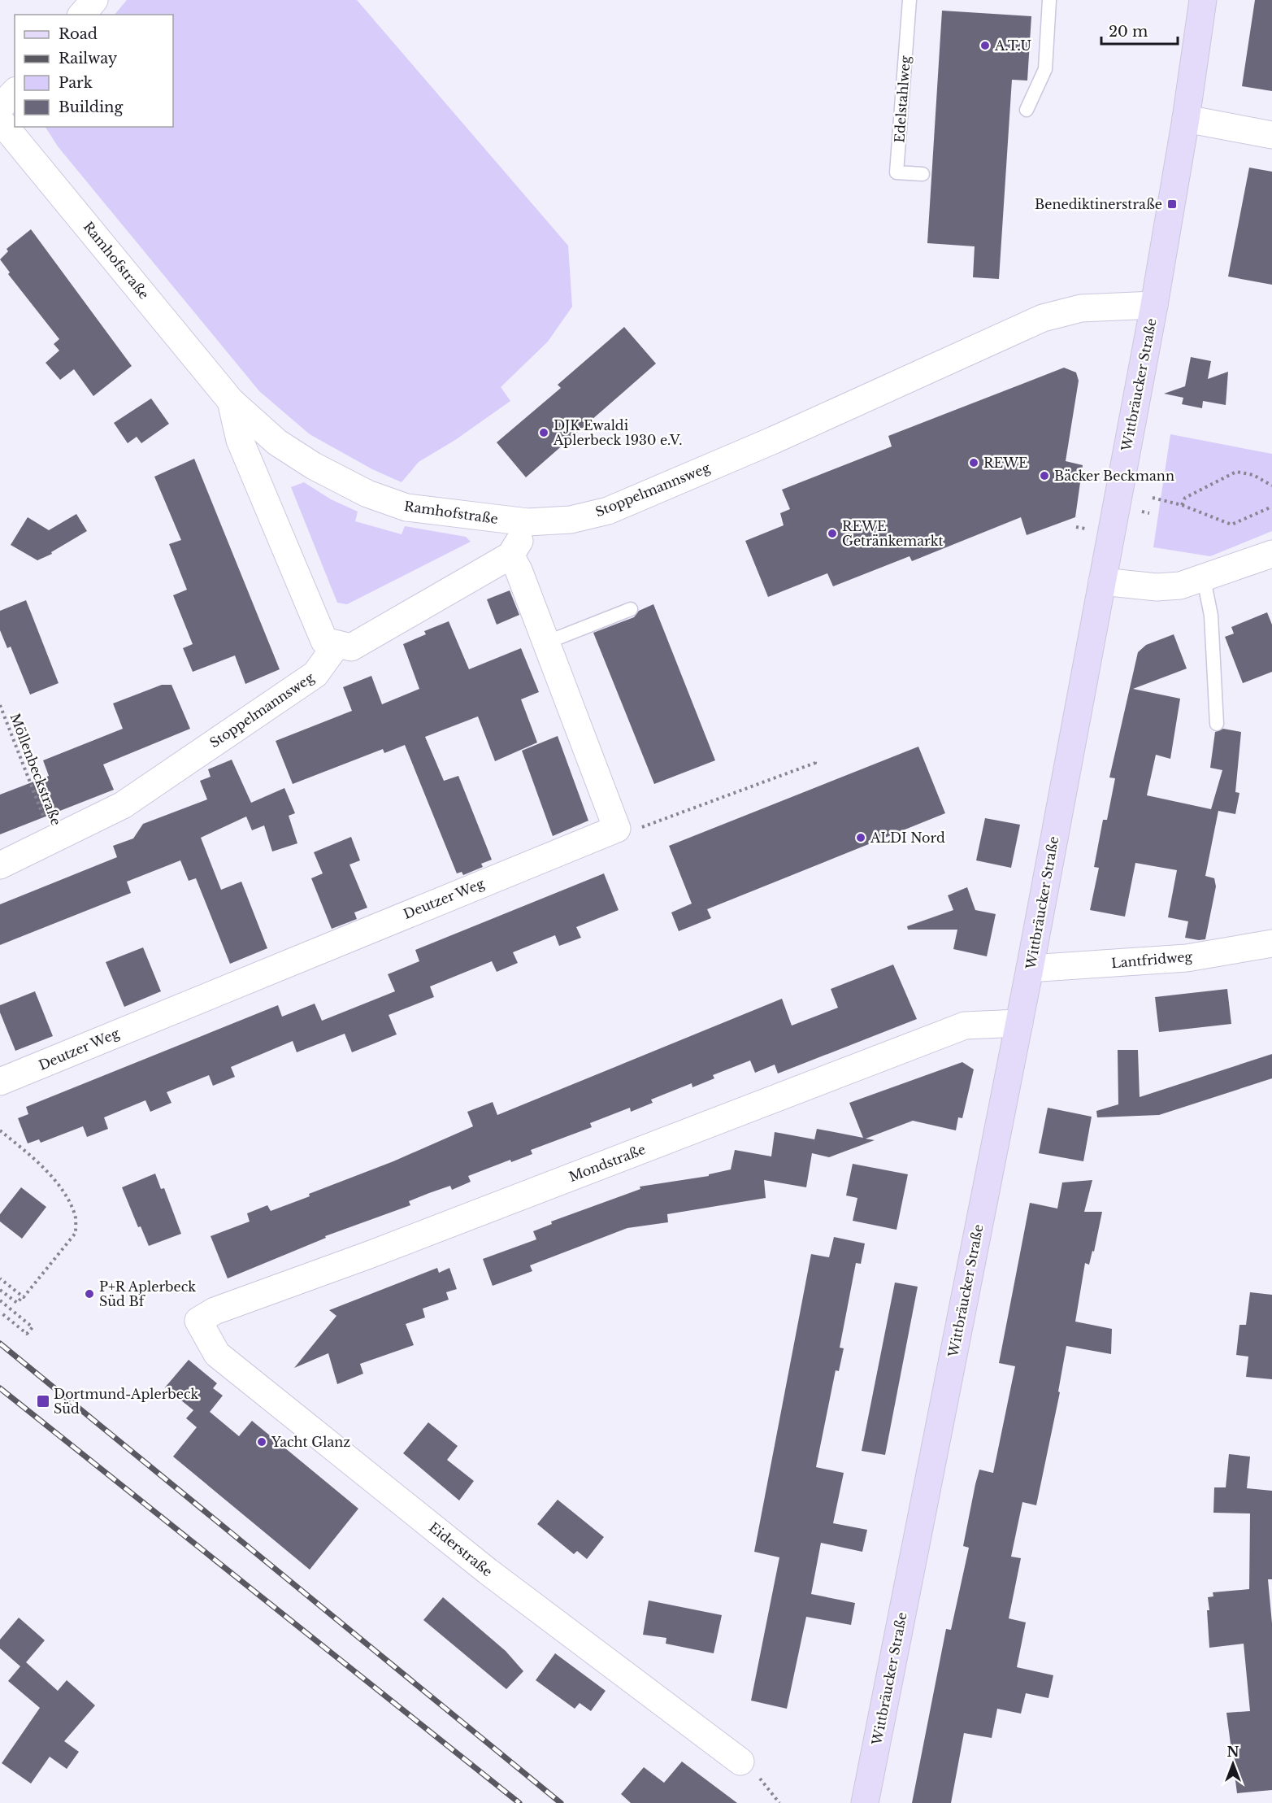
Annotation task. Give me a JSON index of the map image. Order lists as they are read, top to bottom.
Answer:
{
  "streets": {
    "main road": ["Wittbräucker Straße"],
    "street": [
      "Ramhofstraße",
      "Stoppelmannsweg",
      "Deutzer Weg",
      "Lantfridweg",
      "Mondstraße",
      "Eiderstraße"
    ],
    "lane": ["Edelstahlweg"],
    "path": ["Möllenbeckstraße"]
  },
  "crossings": [
    ["Ramhofstraße", "Stoppelmannsweg"],
    ["Wittbräucker Straße", "Stoppelmannsweg"],
    ["Wittbräucker Straße", "Lantfridweg"],
    ["Wittbräucker Straße", "Mondstraße"],
    ["Stoppelmannsweg", "Möllenbeckstraße"],
    ["Mondstraße", "Eiderstraße"]
  ],
  "places": {
    "other": [
      "A.T.U",
      "DJK Ewaldi Aplerbeck 1930 e.V.",
      "REWE",
      "Bäcker Beckmann",
      "REWE Getränkemarkt",
      "ALDI Nord",
      "P+R Aplerbeck Süd Bf",
      "Yacht Glanz"
    ],
    "transit": ["Benediktinerstraße", "Dortmund-Aplerbeck Süd"]
  },
  "legend": [
    "Road",
    "Railway",
    "Park",
    "Building"
  ],
  "scale_bar": "20 m",
  "north": "top"
}
